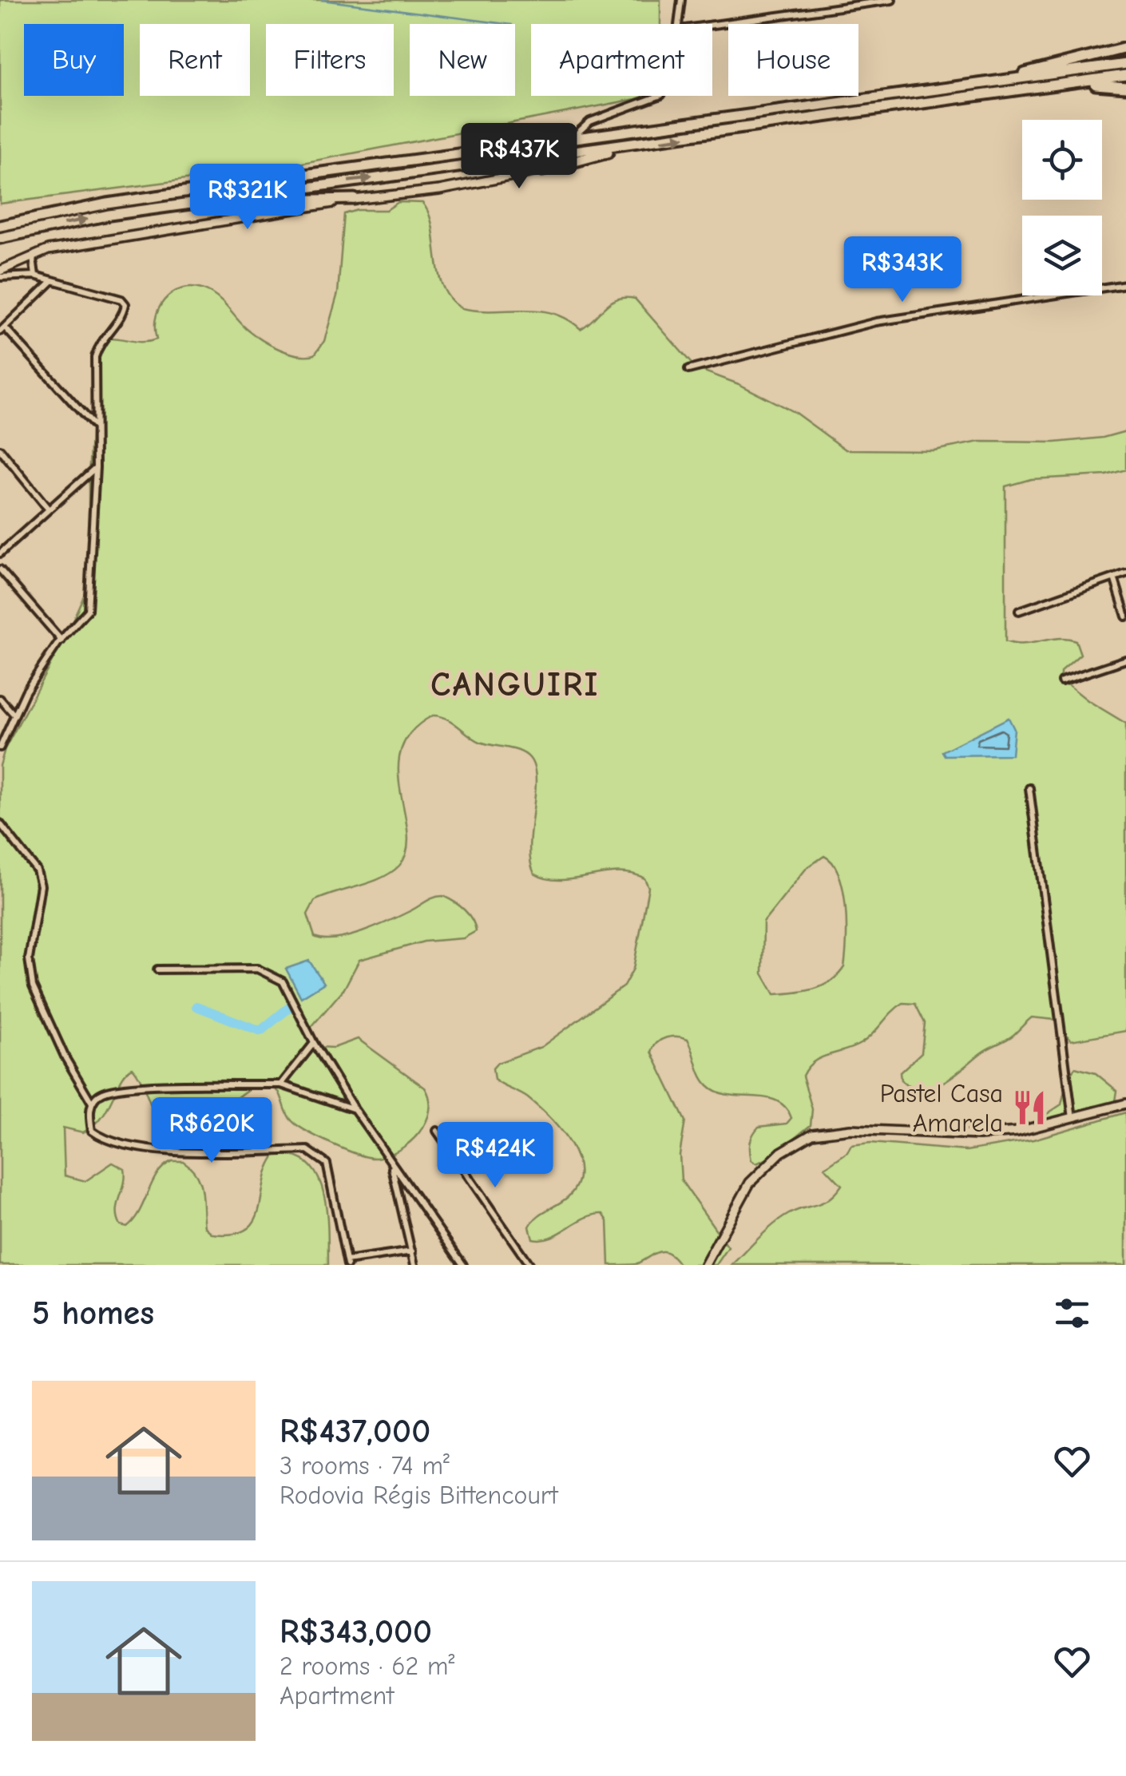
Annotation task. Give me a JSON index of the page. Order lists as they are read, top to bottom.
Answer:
{
  "districts": ["CANGUIRI"],
  "places": {
    "restaurant": ["Pastel Casa Amarela"]
  },
  "page": {
    "chip": [
      "Buy",
      "Rent",
      "Filters",
      "New",
      "Apartment",
      "House"
    ],
    "price": [
      "R$437K",
      "R$321K",
      "R$343K",
      "R$620K",
      "R$424K"
    ],
    "heading": "5 homes",
    "list": [
      {
        "name": "R$437,000",
        "note": "3 rooms · 74 m² · Rodovia Régis Bittencourt"
      },
      {
        "name": "R$343,000",
        "note": "2 rooms · 62 m² · Apartment"
      }
    ]
  }
}
